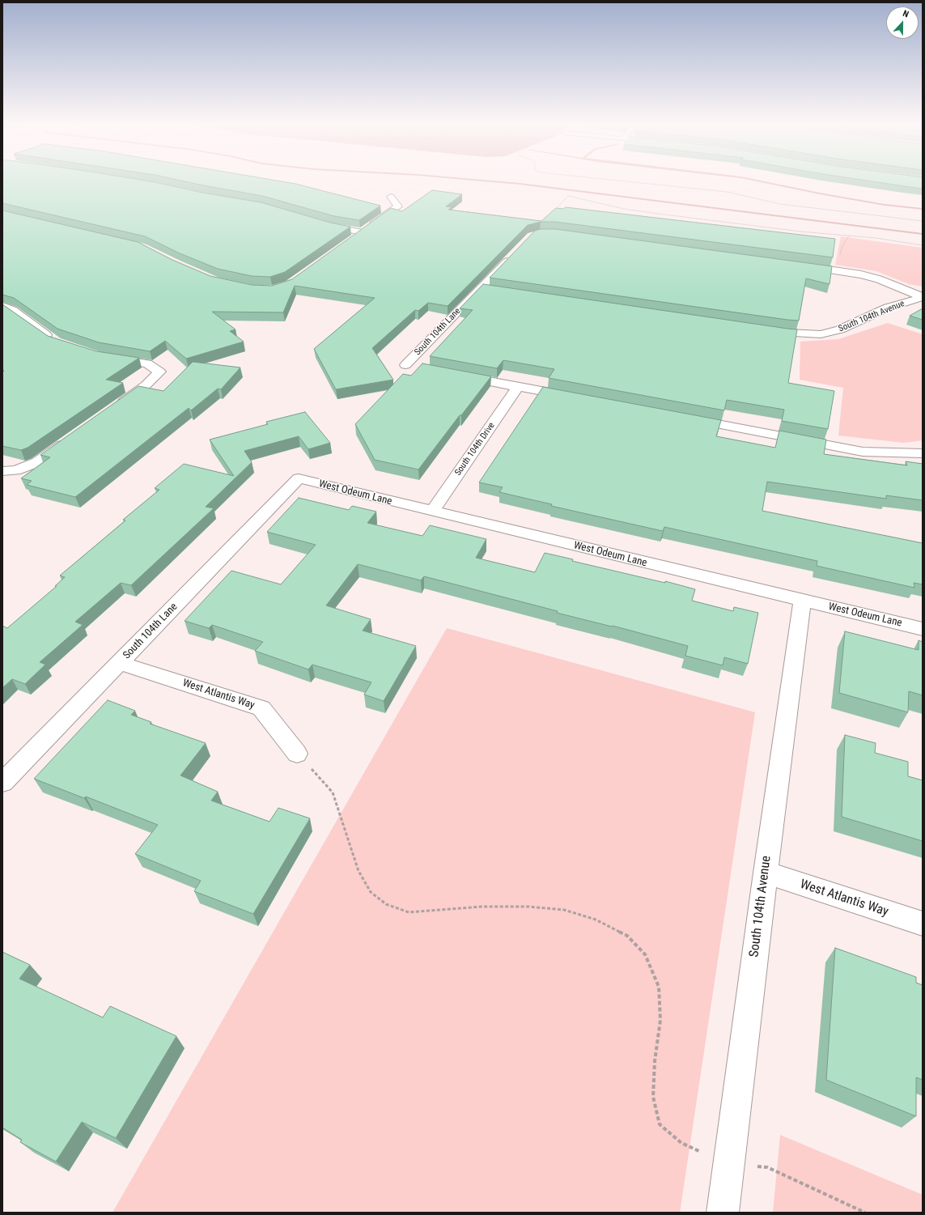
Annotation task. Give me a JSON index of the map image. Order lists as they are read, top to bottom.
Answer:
{
  "streets": {
    "street": [
      "South 104th Avenue",
      "South 104th Lane",
      "South 104th Drive",
      "West Odeum Lane",
      "West Atlantis Way"
    ]
  },
  "crossings": [
    ["South 104th Avenue", "West Odeum Lane"],
    ["South 104th Avenue", "West Atlantis Way"],
    ["South 104th Lane", "West Odeum Lane"],
    ["South 104th Lane", "West Atlantis Way"],
    ["South 104th Drive", "West Odeum Lane"]
  ],
  "north": "top"
}
